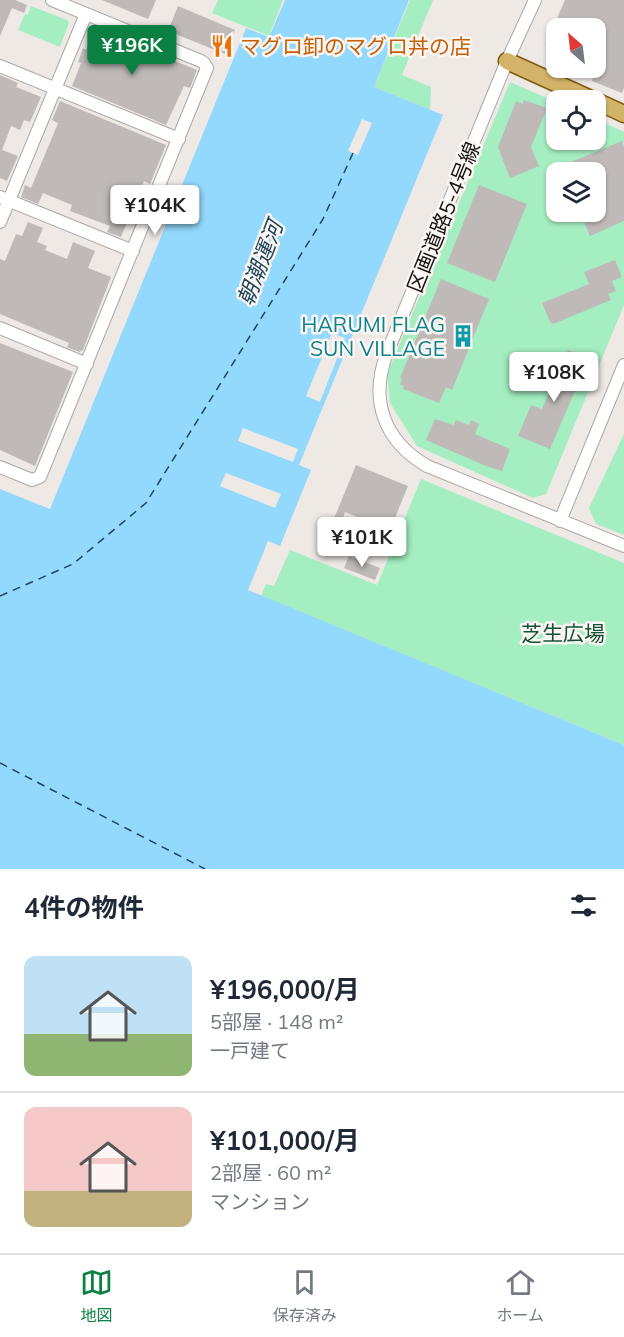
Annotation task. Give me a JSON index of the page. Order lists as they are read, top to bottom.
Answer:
{
  "streets": {
    "street": ["区画道路5-4号線"]
  },
  "water": ["朝潮運河"],
  "parks": ["芝生広場"],
  "places": {
    "restaurant": ["マグロ卸のマグロ丼の店"],
    "building": ["HARUMI FLAG SUN VILLAGE"]
  },
  "north": "top left",
  "page": {
    "price": [
      "¥196K",
      "¥104K",
      "¥108K",
      "¥101K"
    ],
    "heading": "4件の物件",
    "list": [
      {
        "name": "¥196,000/月",
        "note": "5部屋 · 148 m² · 一戸建て"
      },
      {
        "name": "¥101,000/月",
        "note": "2部屋 · 60 m² · マンション"
      }
    ],
    "tabs": ["地図", "保存済み", "ホーム"]
  }
}
